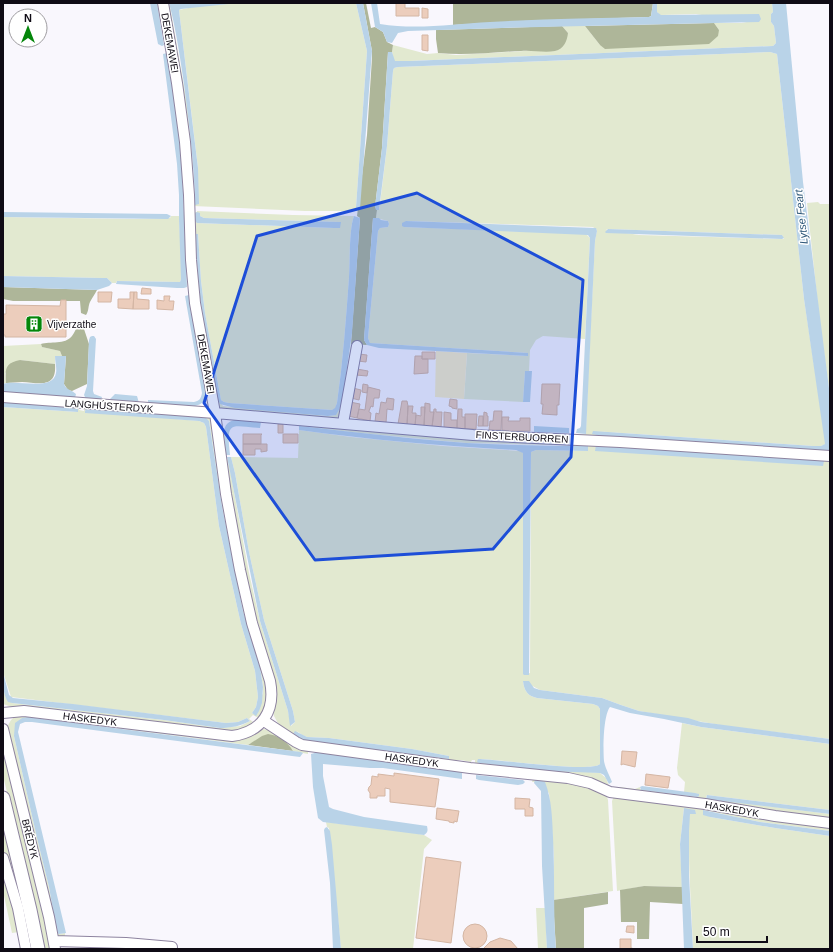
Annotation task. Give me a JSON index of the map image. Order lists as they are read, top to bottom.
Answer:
{
  "streets": {
    "main road": ["BRÉDYK"],
    "street": [
      "DEKEMAWEI",
      "LANGHÚSTERDYK",
      "FINSTERBUORREN",
      "HASKEDYK"
    ]
  },
  "crossings": [
    ["DEKEMAWEI", "LANGHÚSTERDYK"],
    ["DEKEMAWEI", "FINSTERBUORREN"],
    ["DEKEMAWEI", "HASKEDYK"],
    ["LANGHÚSTERDYK", "FINSTERBUORREN"]
  ],
  "water": ["Lytse Feart"],
  "places": {
    "building": ["Vijverzathe"]
  },
  "scale_bar": "50 m",
  "north": "top"
}
